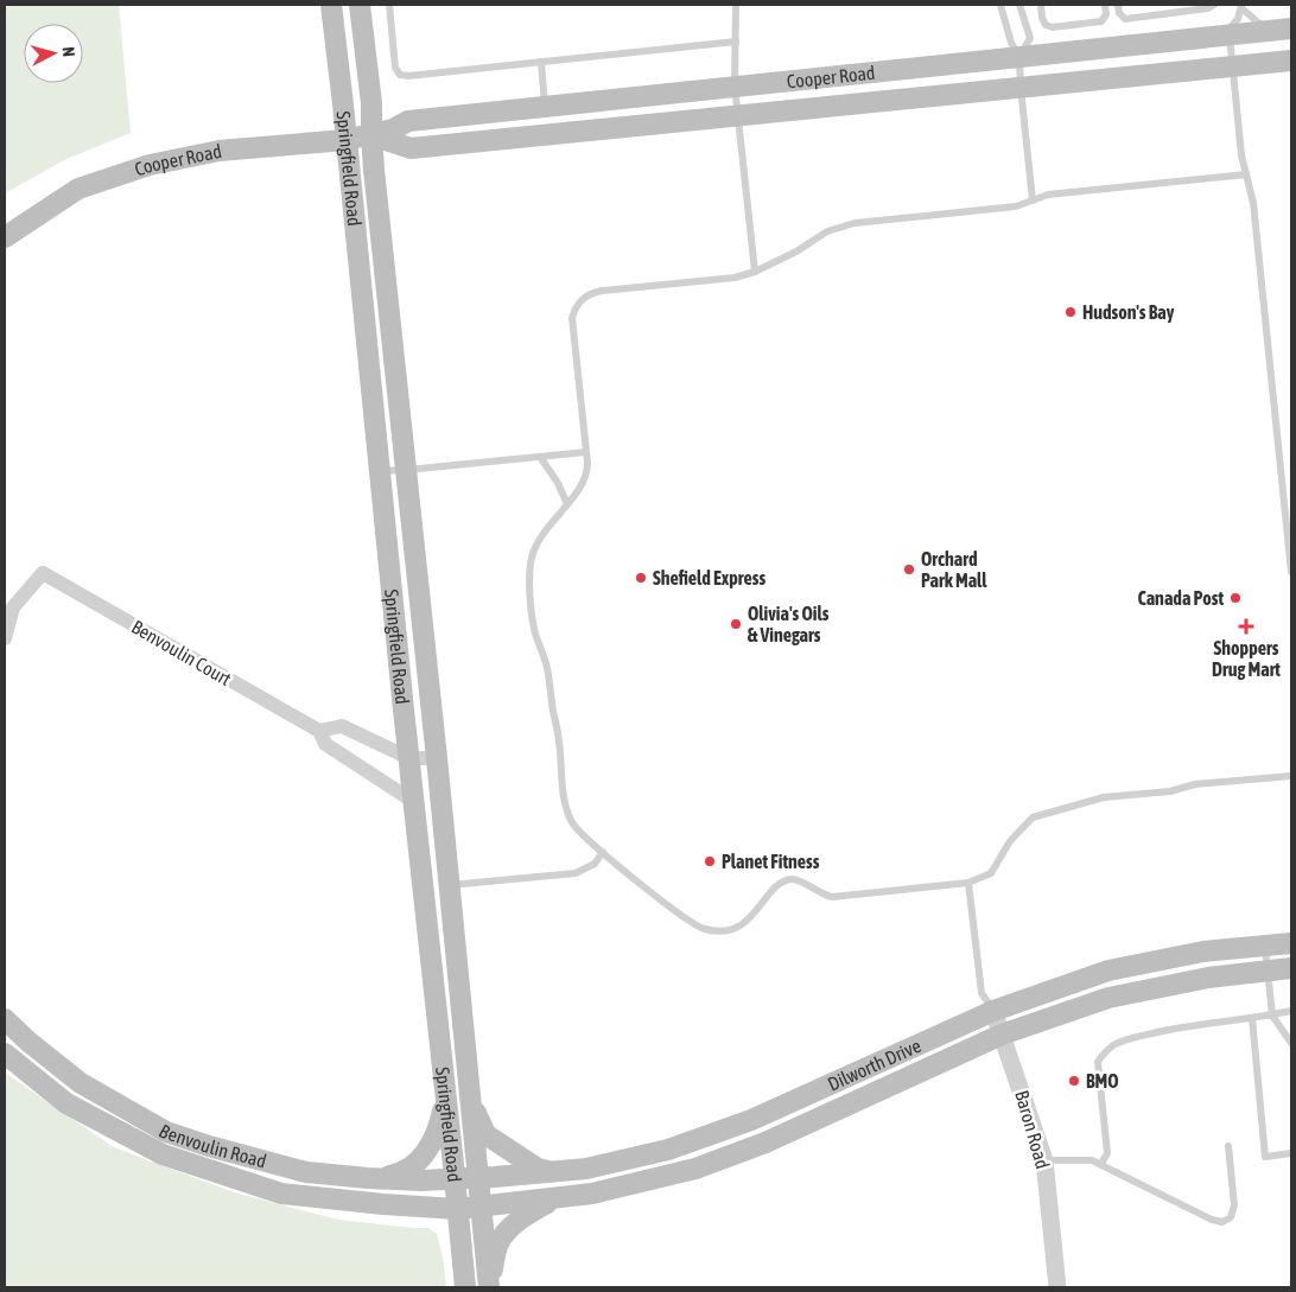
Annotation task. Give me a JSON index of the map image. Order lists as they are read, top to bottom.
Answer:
{
  "streets": {
    "main road": [
      "Cooper Road",
      "Springfield Road",
      "Dilworth Drive",
      "Benvoulin Road"
    ],
    "street": ["Benvoulin Court", "Baron Road"]
  },
  "crossings": [
    ["Cooper Road", "Springfield Road"],
    ["Springfield Road", "Benvoulin Court"],
    ["Springfield Road", "Dilworth Drive"],
    ["Springfield Road", "Benvoulin Road"],
    ["Dilworth Drive", "Baron Road"],
    ["Dilworth Drive", "Benvoulin Road"]
  ],
  "places": {
    "other": [
      "Hudson's Bay",
      "Orchard Park Mall",
      "Shefield Express",
      "Canada Post",
      "Olivia's Oils & Vinegars",
      "Planet Fitness",
      "BMO"
    ],
    "health": ["Shoppers Drug Mart"]
  },
  "north": "right"
}
